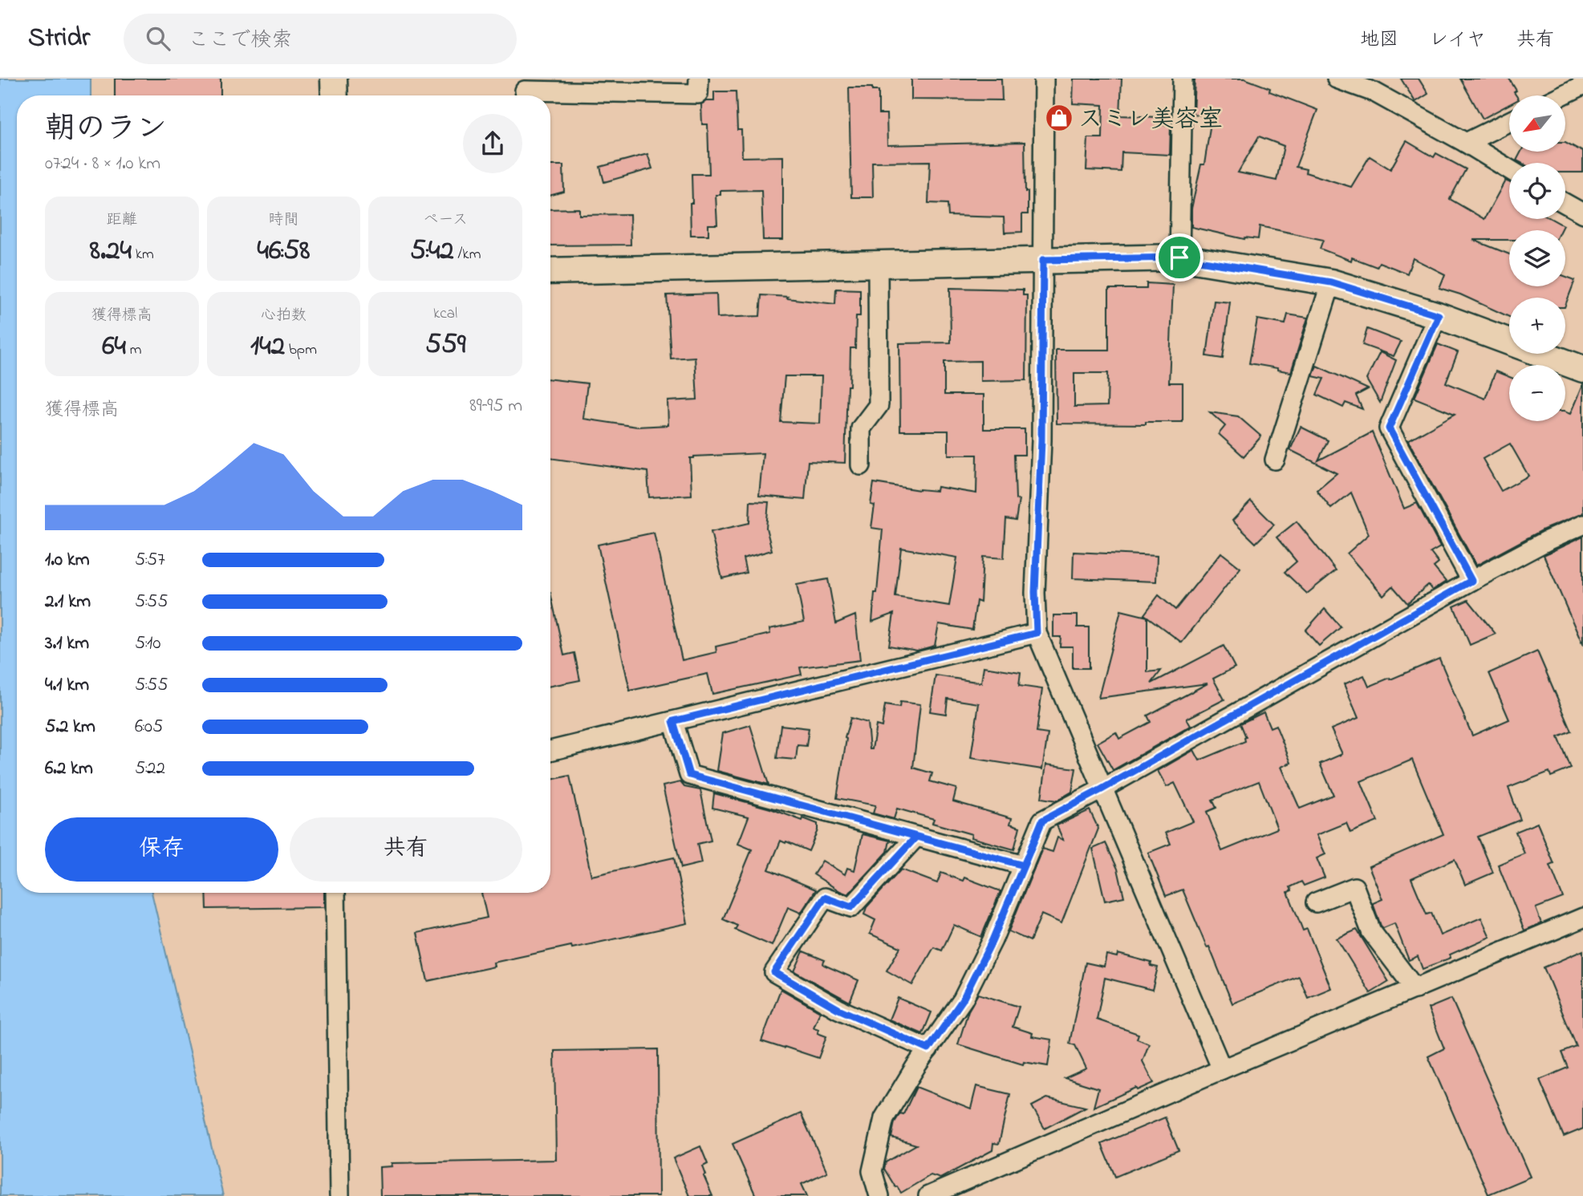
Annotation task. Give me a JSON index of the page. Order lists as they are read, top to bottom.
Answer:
{
  "places": {
    "shop": ["スミレ美容室"]
  },
  "north": "bottom left",
  "page": {
    "header": "Stridr",
    "search": "ここで検索",
    "nav": ["地図", "レイヤ", "共有"],
    "map_buttons": ["+", "−"],
    "heading": ["朝のラン", "07:24 · 8 × 1.0 km"],
    "stats": [
      ["距離", "8.24 km"],
      ["時間", "46:58"],
      ["ペース", "5:42 /km"],
      ["獲得標高", "64 m"],
      ["心拍数", "142 bpm"],
      ["kcal", "559"]
    ],
    "chart": ["獲得標高", "89–95 m"],
    "list": [
      {
        "name": "1.0 km",
        "note": "5:57"
      },
      {
        "name": "2.1 km",
        "note": "5:55"
      },
      {
        "name": "3.1 km",
        "note": "5:10"
      },
      {
        "name": "4.1 km",
        "note": "5:55"
      },
      {
        "name": "5.2 km",
        "note": "6:05"
      },
      {
        "name": "6.2 km",
        "note": "5:22"
      }
    ],
    "buttons": ["保存", "共有"]
  }
}
